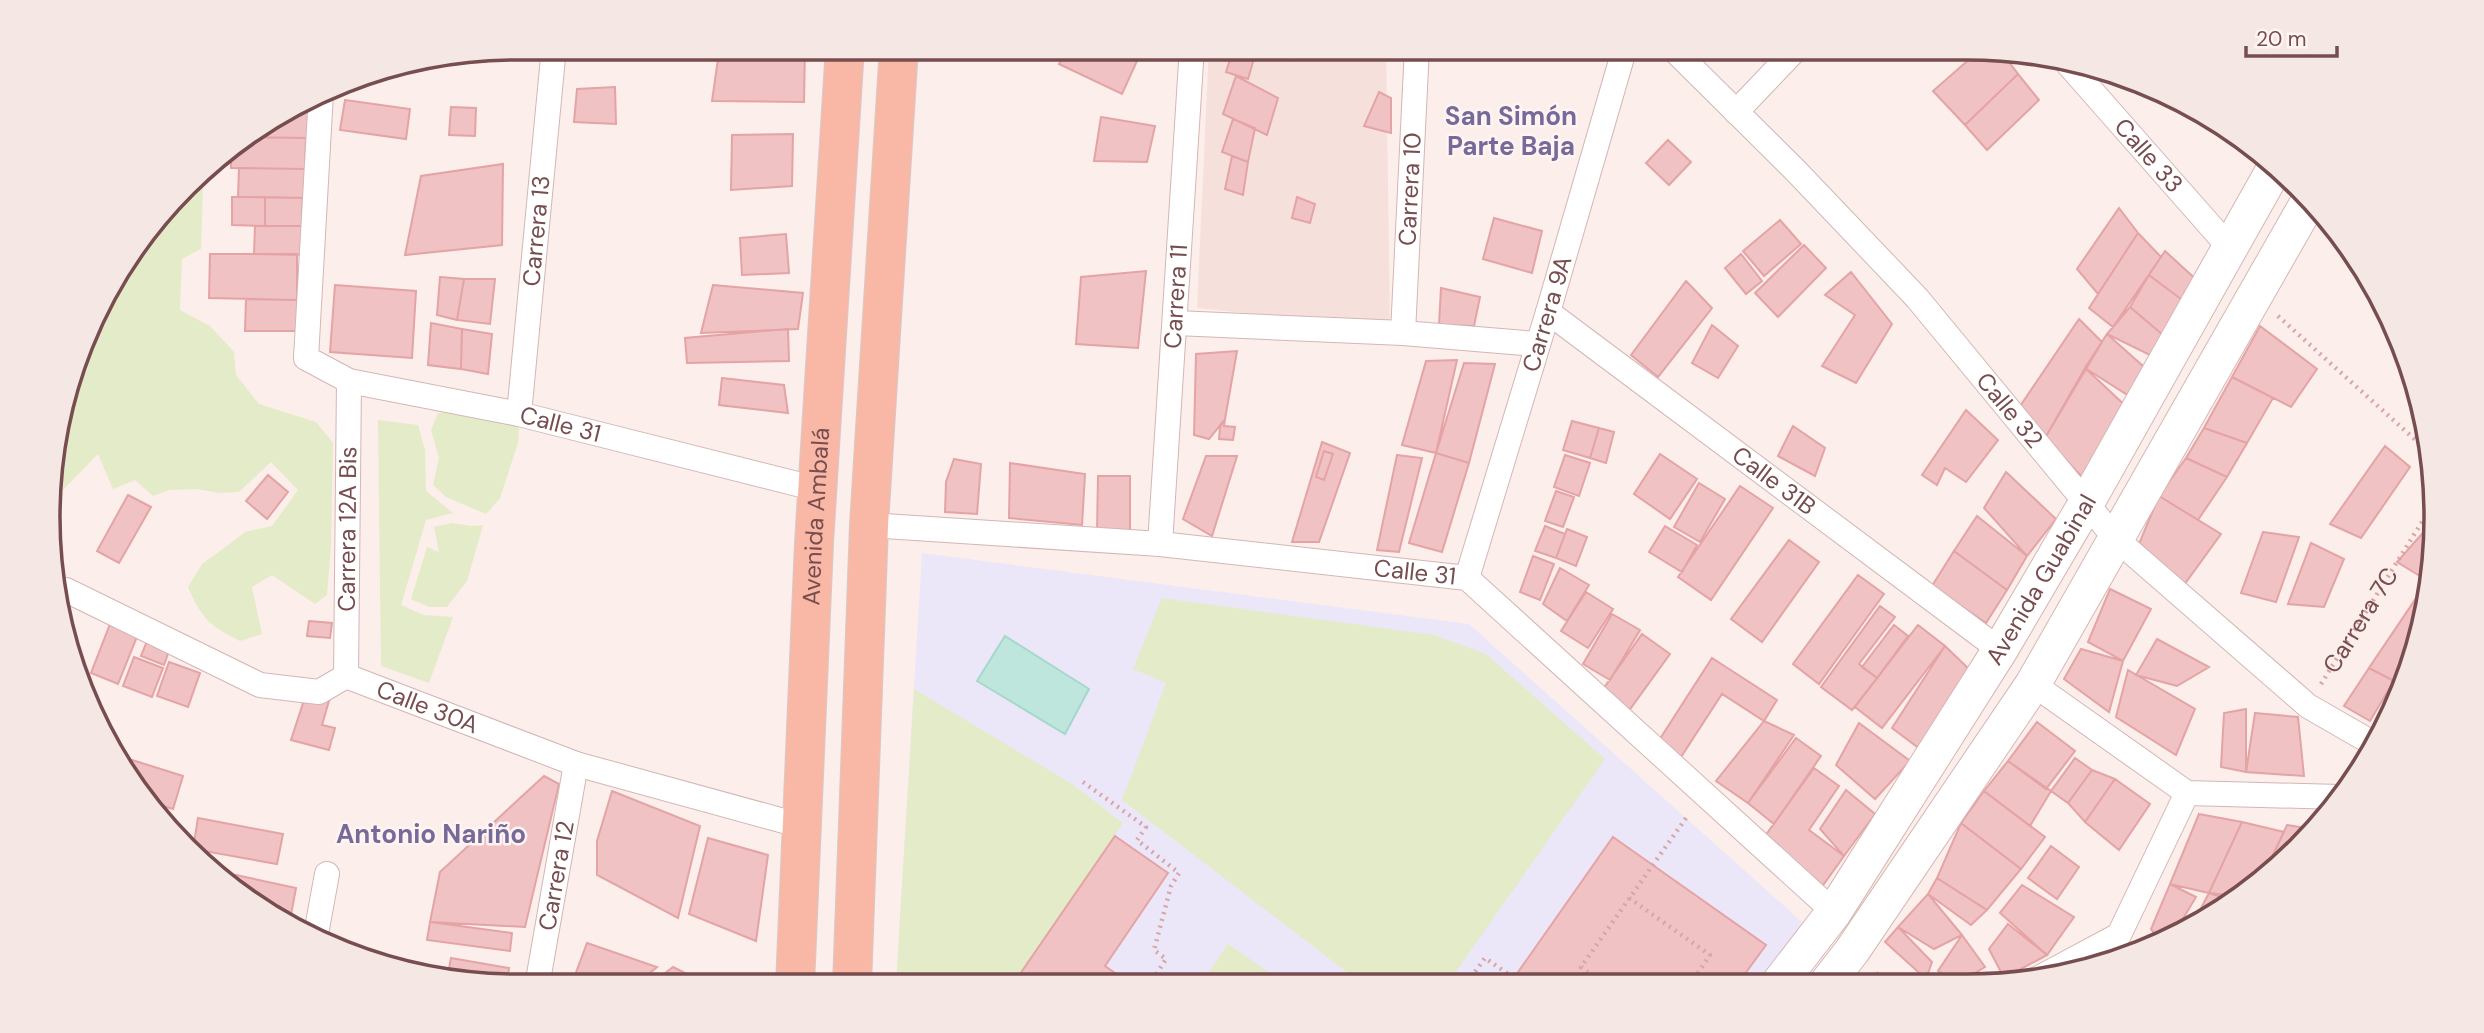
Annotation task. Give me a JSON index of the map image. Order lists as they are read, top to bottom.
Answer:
{
  "streets": {
    "main road": ["Avenida Ambalá", "Avenida Guabinal"],
    "street": [
      "Calle 33",
      "Carrera 10",
      "Carrera 13",
      "Carrera 11",
      "Carrera 9A",
      "Calle 32",
      "Calle 31",
      "Calle 31B",
      "Carrera 12A Bis",
      "Calle 30A",
      "Carrera 12"
    ],
    "path": ["Carrera 7C"]
  },
  "crossings": [
    ["Calle 33", "Avenida Guabinal"],
    ["Carrera 13", "Calle 31"],
    ["Carrera 11", "Calle 31"],
    ["Carrera 9A", "Calle 31"],
    ["Carrera 9A", "Calle 31B"],
    ["Calle 32", "Avenida Guabinal"],
    ["Calle 32", "Carrera 7C"],
    ["Calle 31", "Avenida Ambalá"],
    ["Calle 31", "Carrera 12A Bis"],
    ["Calle 31", "Avenida Guabinal"],
    ["Calle 31B", "Avenida Guabinal"],
    ["Avenida Ambalá", "Calle 30A"],
    ["Carrera 12A Bis", "Calle 30A"],
    ["Calle 30A", "Carrera 12"]
  ],
  "districts": ["San Simón Parte Baja", "Antonio Nariño"],
  "scale_bar": "20 m"
}
